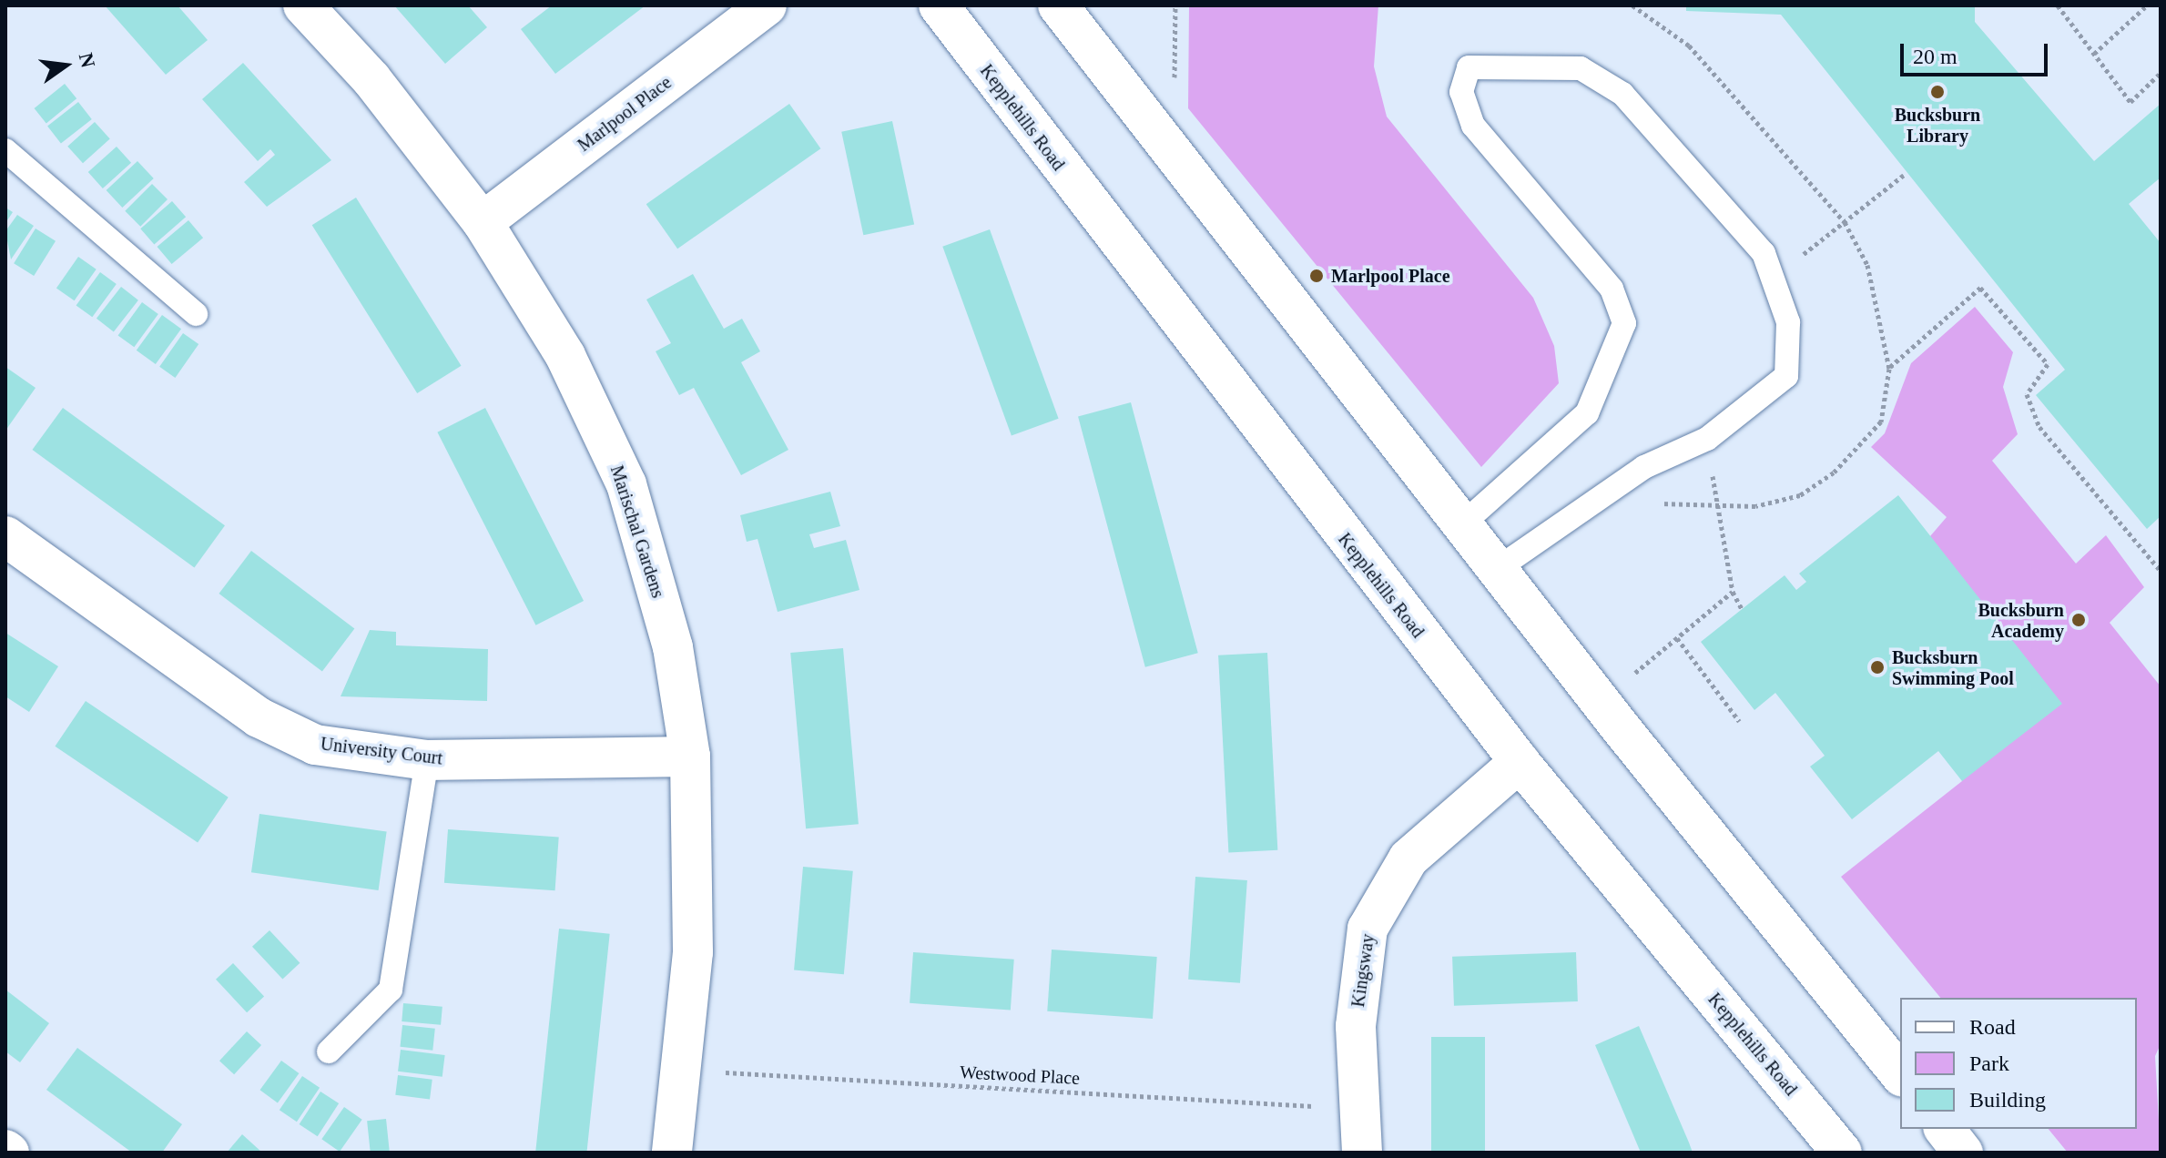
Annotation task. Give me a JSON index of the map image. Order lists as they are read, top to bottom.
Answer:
{
  "streets": {
    "street": [
      "Marlpool Place",
      "Kepplehills Road",
      "Marischal Gardens",
      "University Court",
      "Kingsway"
    ],
    "path": ["Westwood Place"]
  },
  "crossings": [
    ["Marlpool Place", "Marischal Gardens"],
    ["Kepplehills Road", "Kingsway"],
    ["Marischal Gardens", "University Court"],
    ["Marischal Gardens", "Westwood Place"],
    ["Kingsway", "Westwood Place"]
  ],
  "places": [
    "Bucksburn Library",
    "Marlpool Place",
    "Bucksburn Academy",
    "Bucksburn Swimming Pool"
  ],
  "legend": ["Road", "Park", "Building"],
  "scale_bar": "20 m",
  "north": "right"
}
